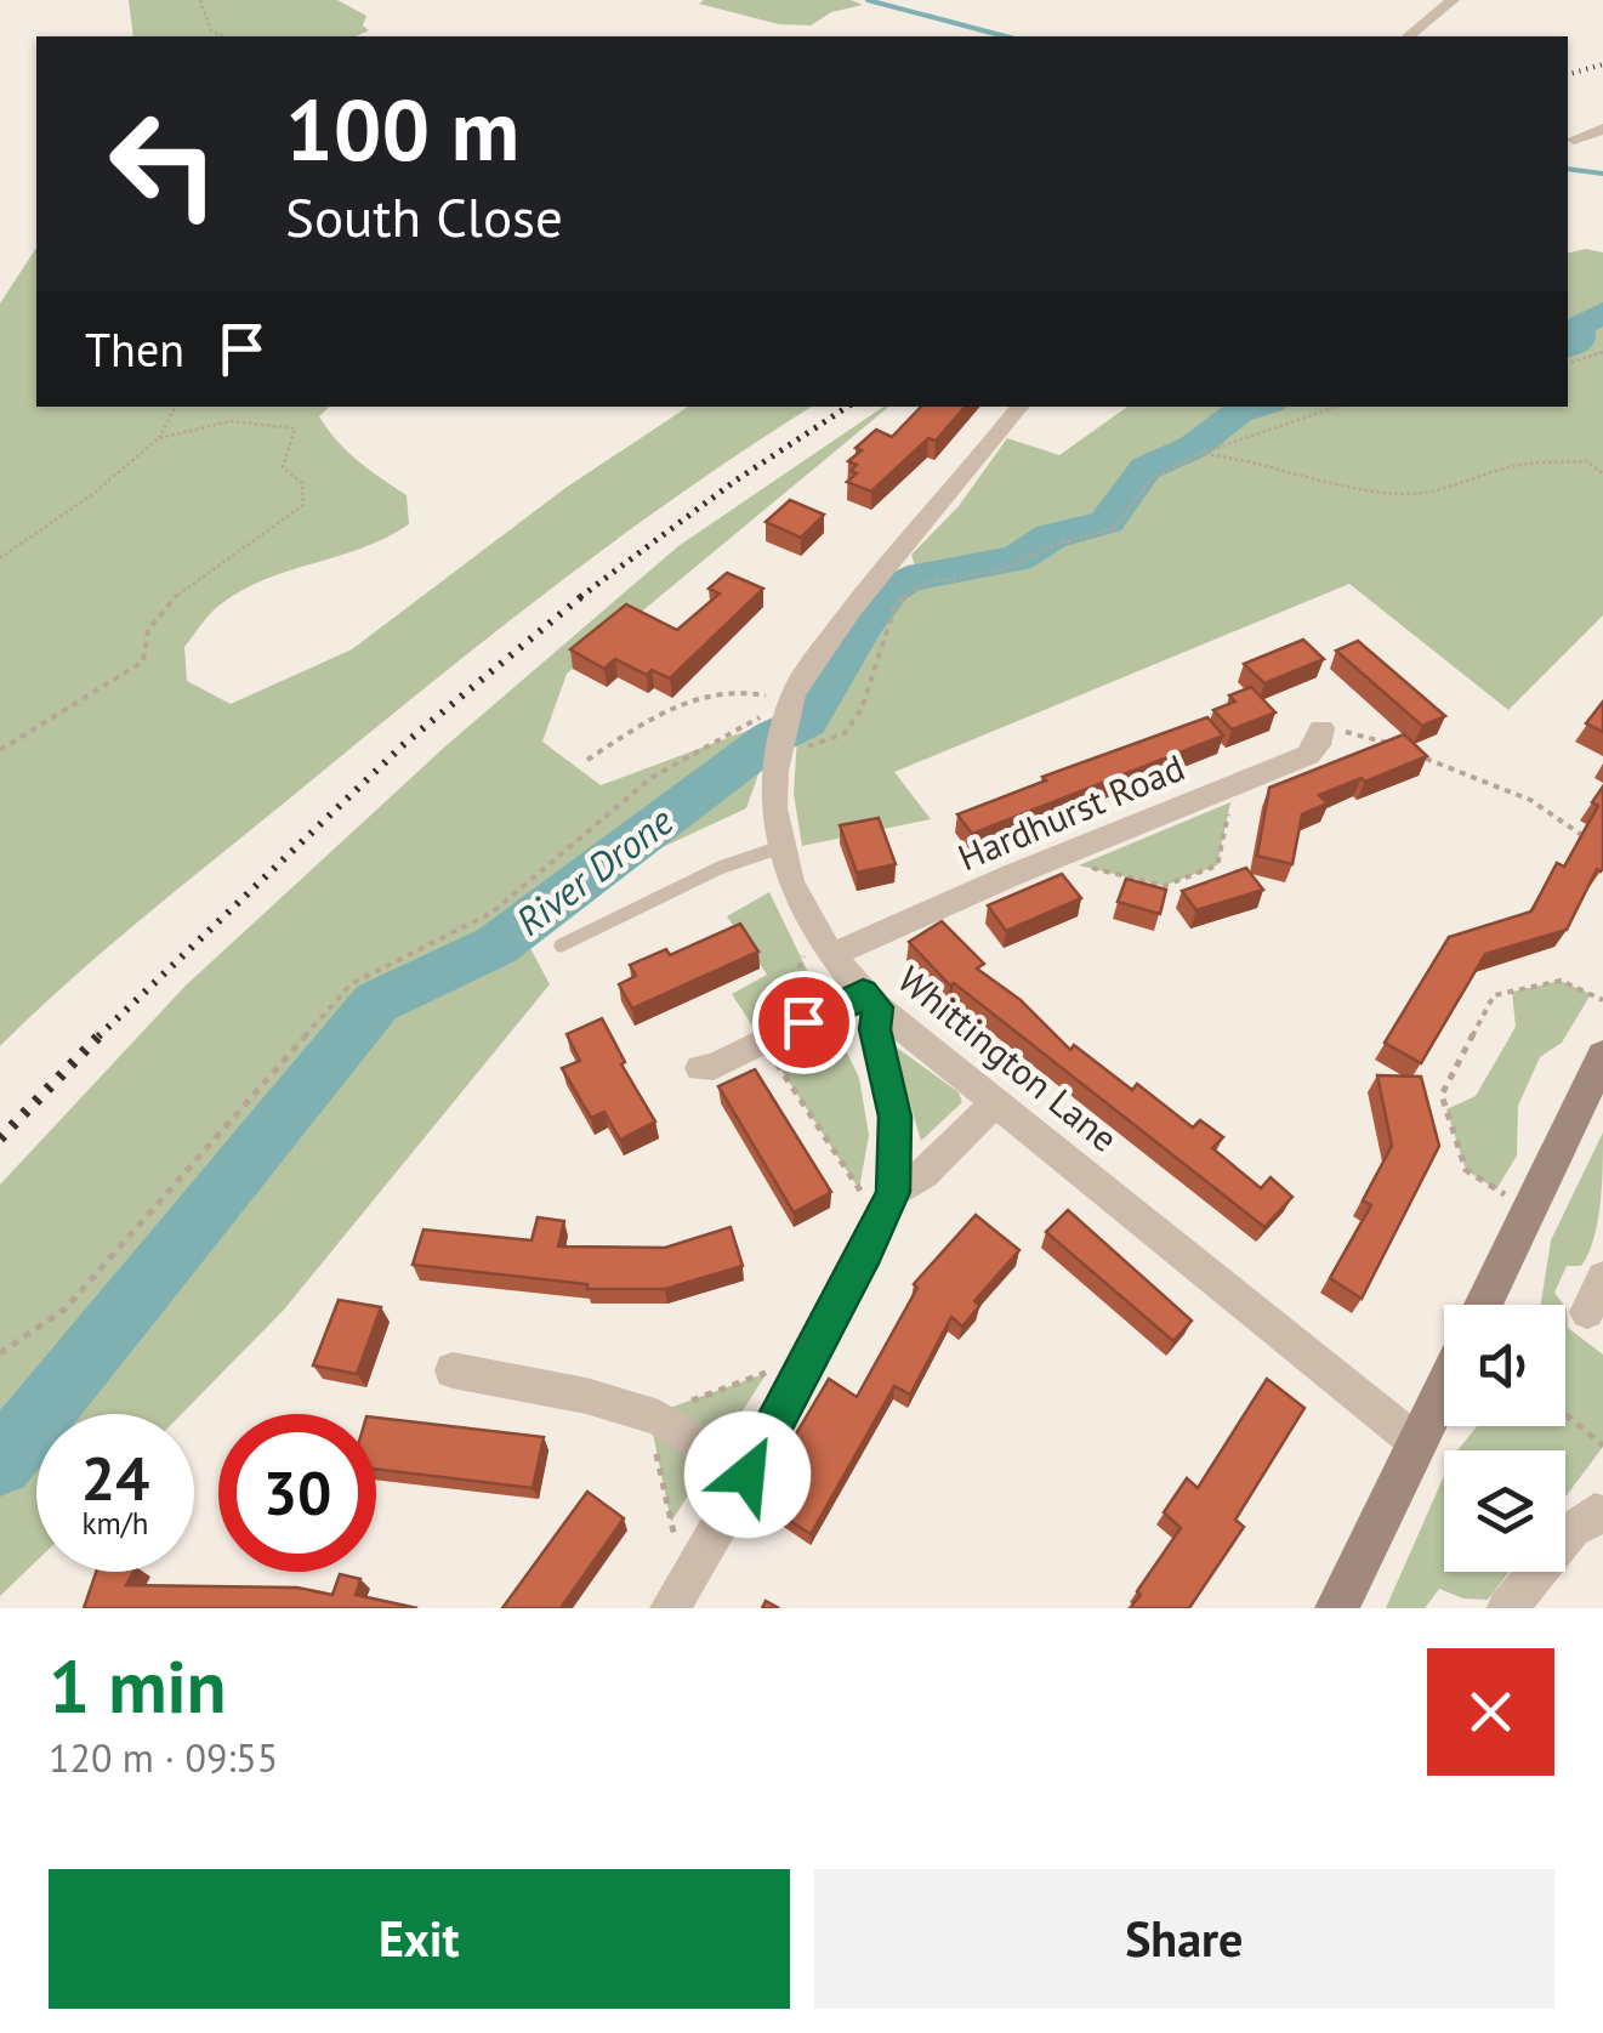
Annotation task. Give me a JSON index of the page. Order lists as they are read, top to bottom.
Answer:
{
  "streets": {
    "street": ["Hardhurst Road", "Whittington Lane"]
  },
  "crossings": [
    ["Hardhurst Road", "Whittington Lane"]
  ],
  "water": ["River Drone"],
  "page": {
    "turn": ["100 m", "South Close"],
    "then": "Then",
    "speed": "24 km/h",
    "limit": "30",
    "heading": ["1 min", "120 m · 09:55"],
    "buttons": ["Exit", "Share"]
  }
}
